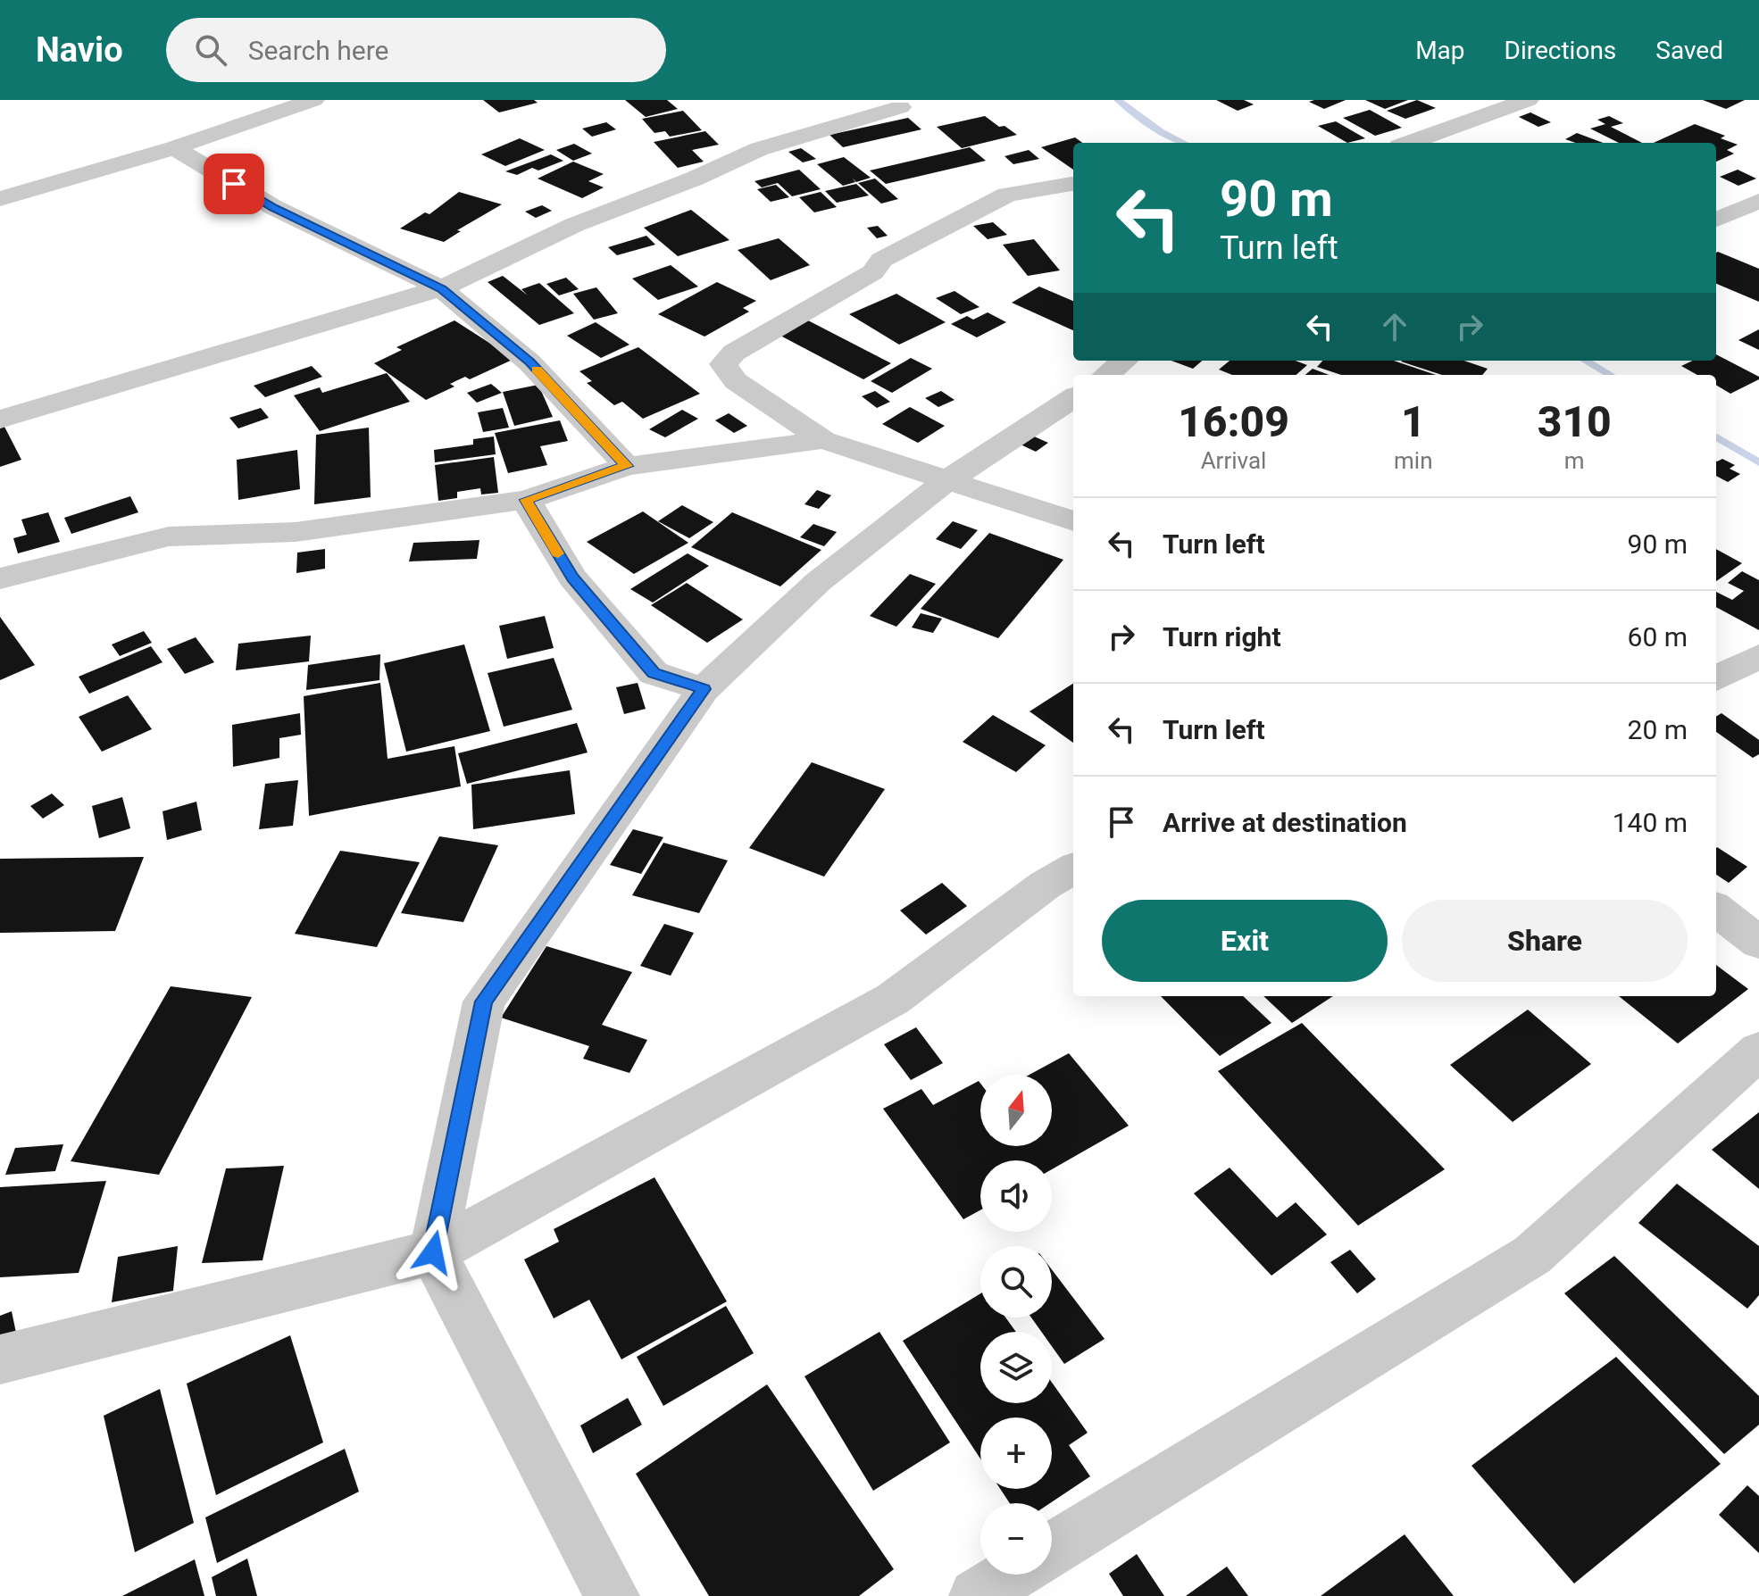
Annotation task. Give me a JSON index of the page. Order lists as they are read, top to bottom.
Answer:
{
  "north": "top",
  "page": {
    "header": "Navio",
    "search": "Search here",
    "nav": ["Map", "Directions", "Saved"],
    "turn": ["90 m", "Turn left"],
    "eta": [
      "16:09",
      "Arrival",
      "1",
      "min",
      "310",
      "m"
    ],
    "list": [
      {
        "name": "Turn left",
        "value": "90 m"
      },
      {
        "name": "Turn right",
        "value": "60 m"
      },
      {
        "name": "Turn left",
        "value": "20 m"
      },
      {
        "name": "Arrive at destination",
        "value": "140 m"
      }
    ],
    "buttons": ["Exit", "Share"],
    "map_buttons": ["+", "−"]
  }
}
